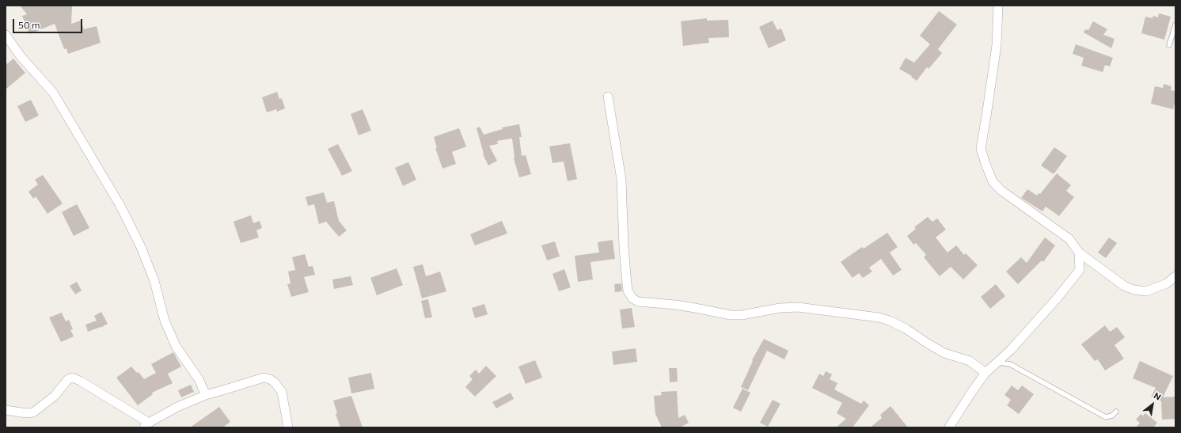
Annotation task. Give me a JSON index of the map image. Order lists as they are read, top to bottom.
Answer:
{
  "scale_bar": "50 m",
  "north": "top right"
}
